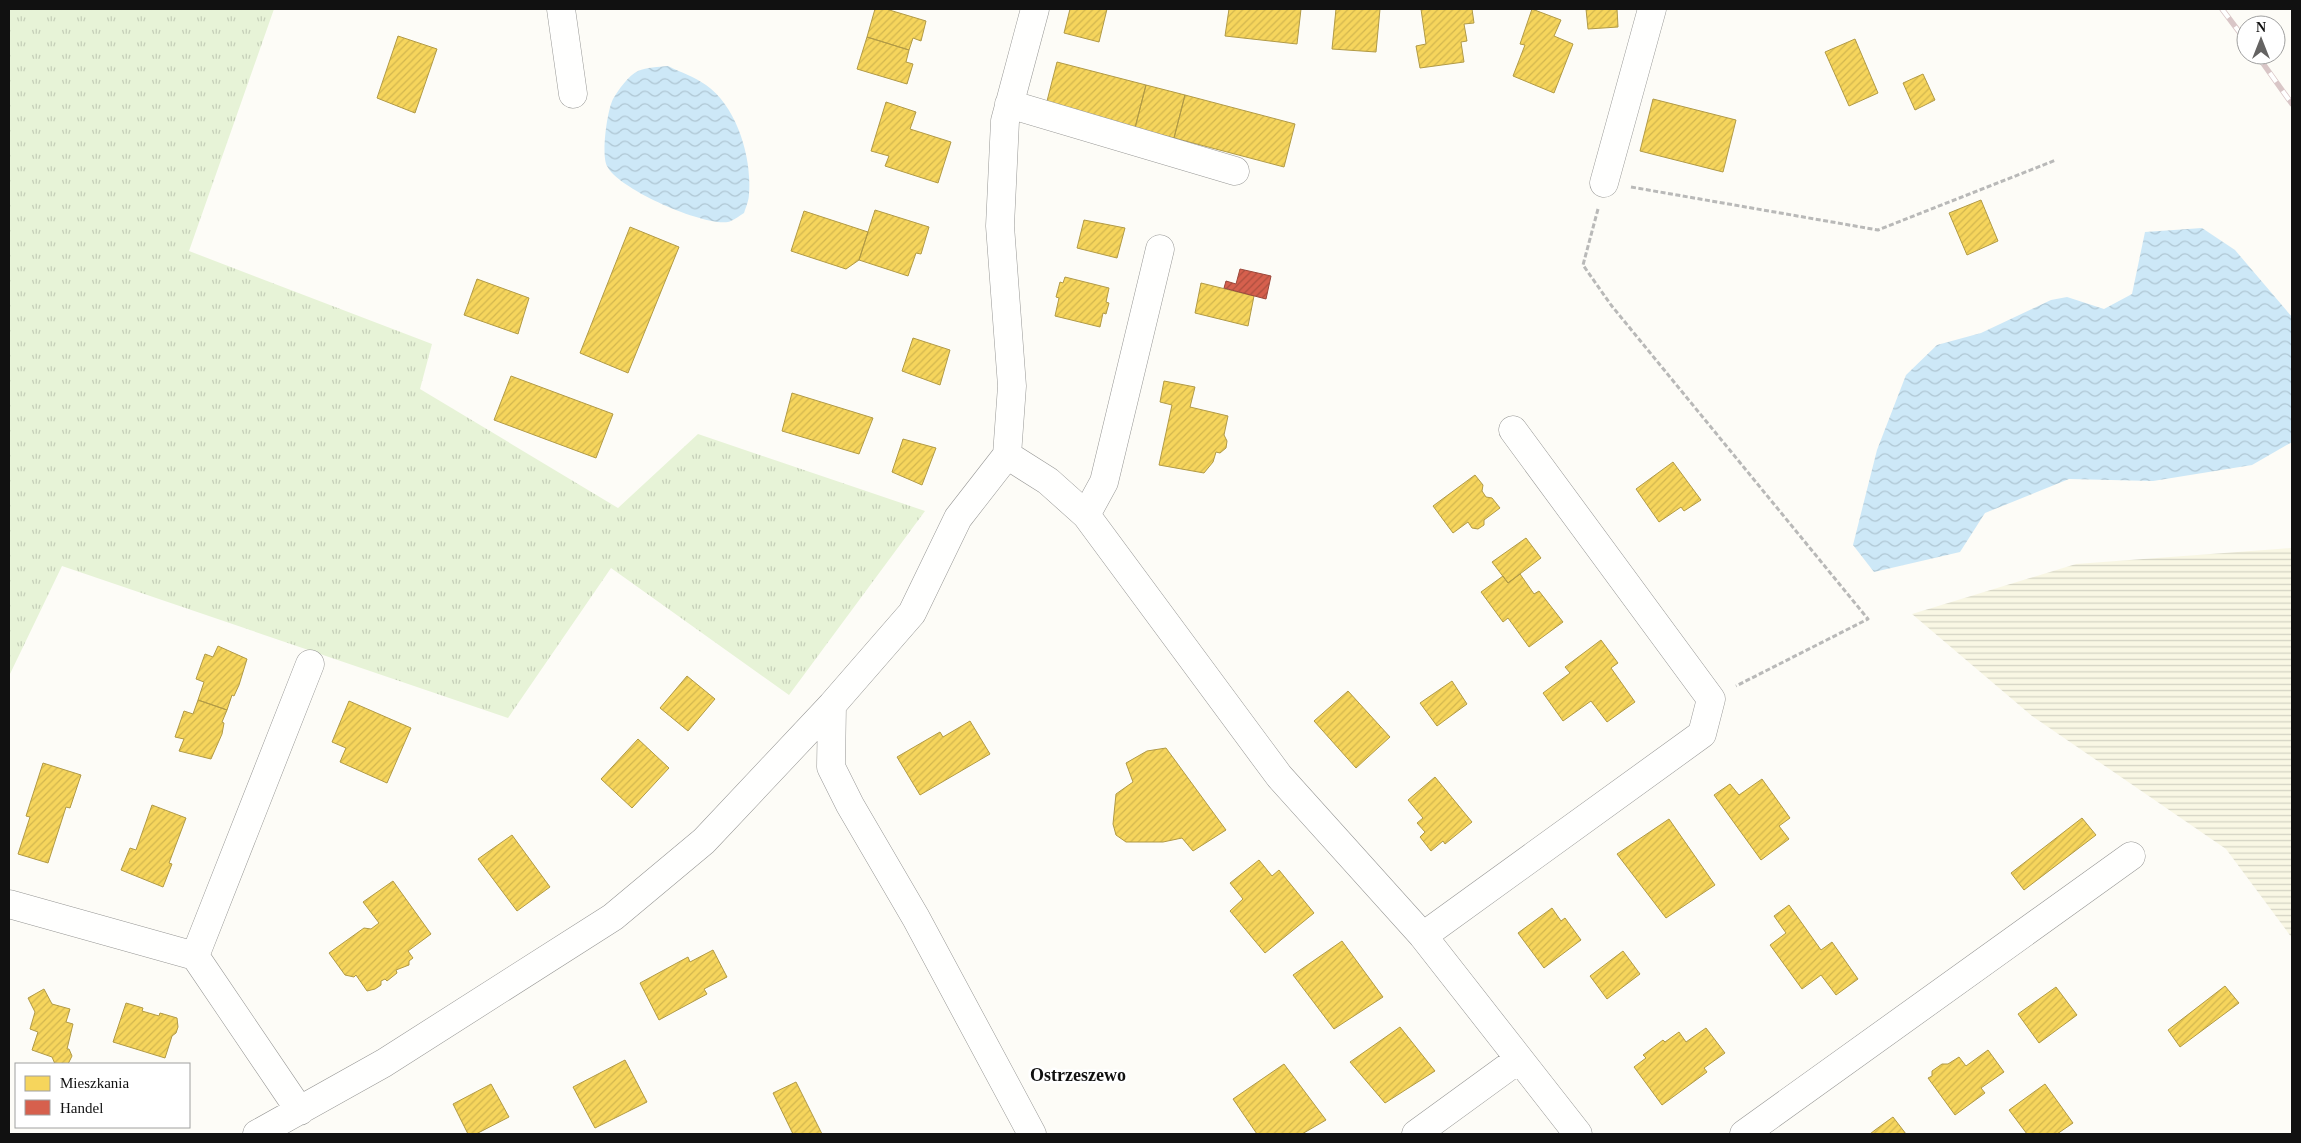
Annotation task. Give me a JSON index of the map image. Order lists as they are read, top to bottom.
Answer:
{
  "districts": ["Ostrzeszewo"],
  "legend": ["Mieszkania", "Handel"],
  "north": "top"
}
